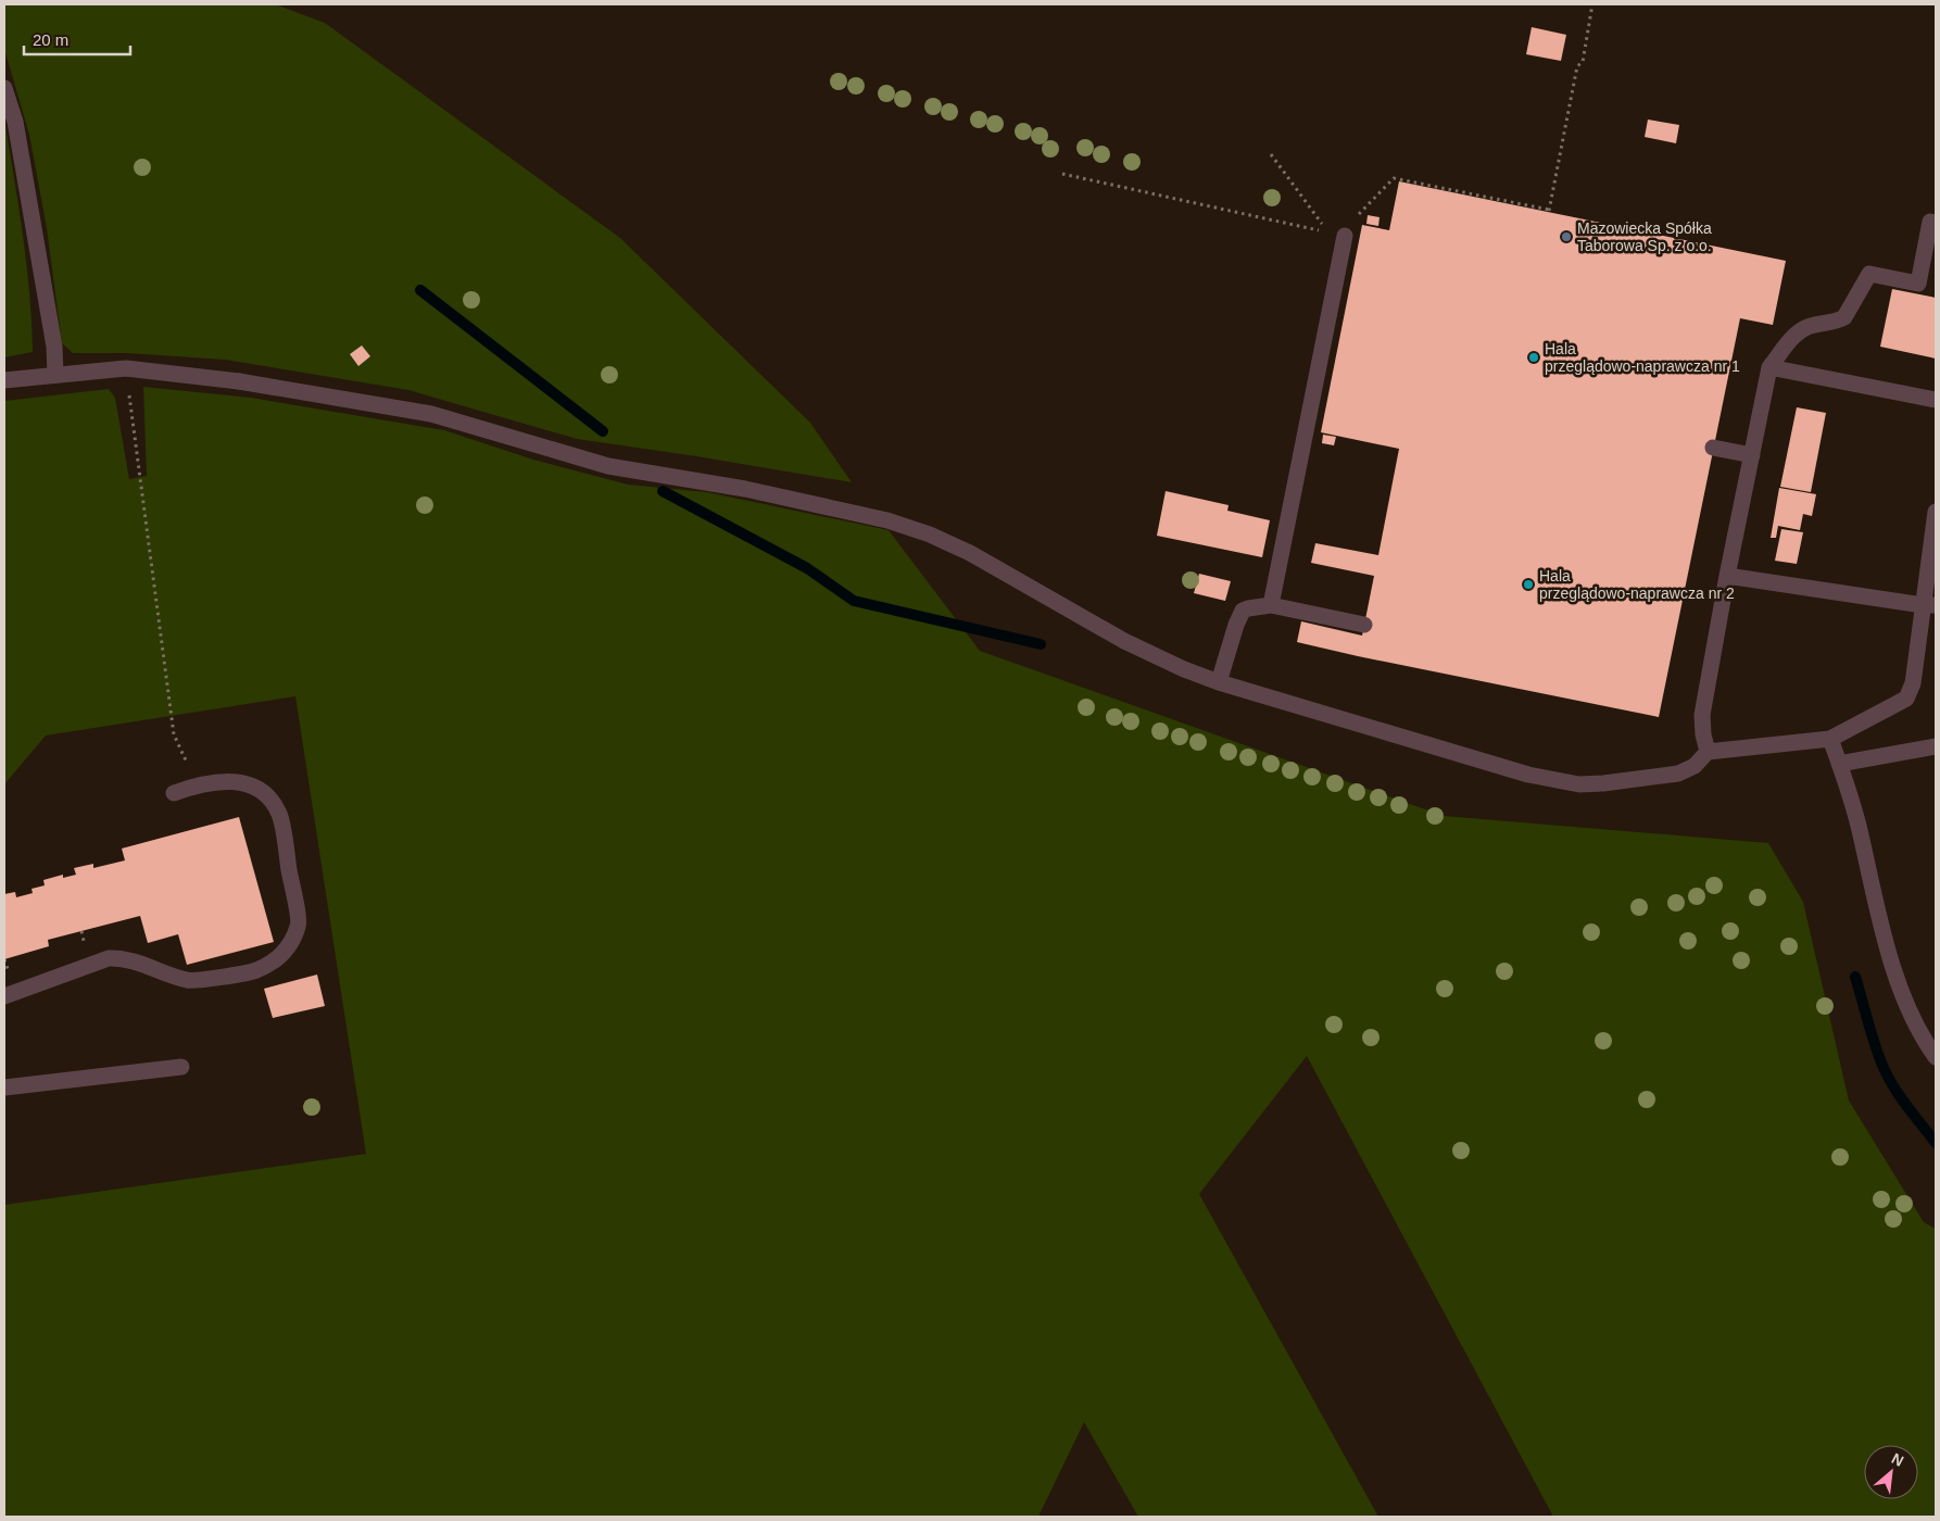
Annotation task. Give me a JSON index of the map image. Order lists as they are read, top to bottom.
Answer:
{
  "places": ["Mazowiecka Spółka Taborowa Sp. z o.o.", "Hala przeglądowo-naprawcza nr 1", "Hala przeglądowo-naprawcza nr 2"],
  "scale_bar": "20 m",
  "north": "top right"
}
